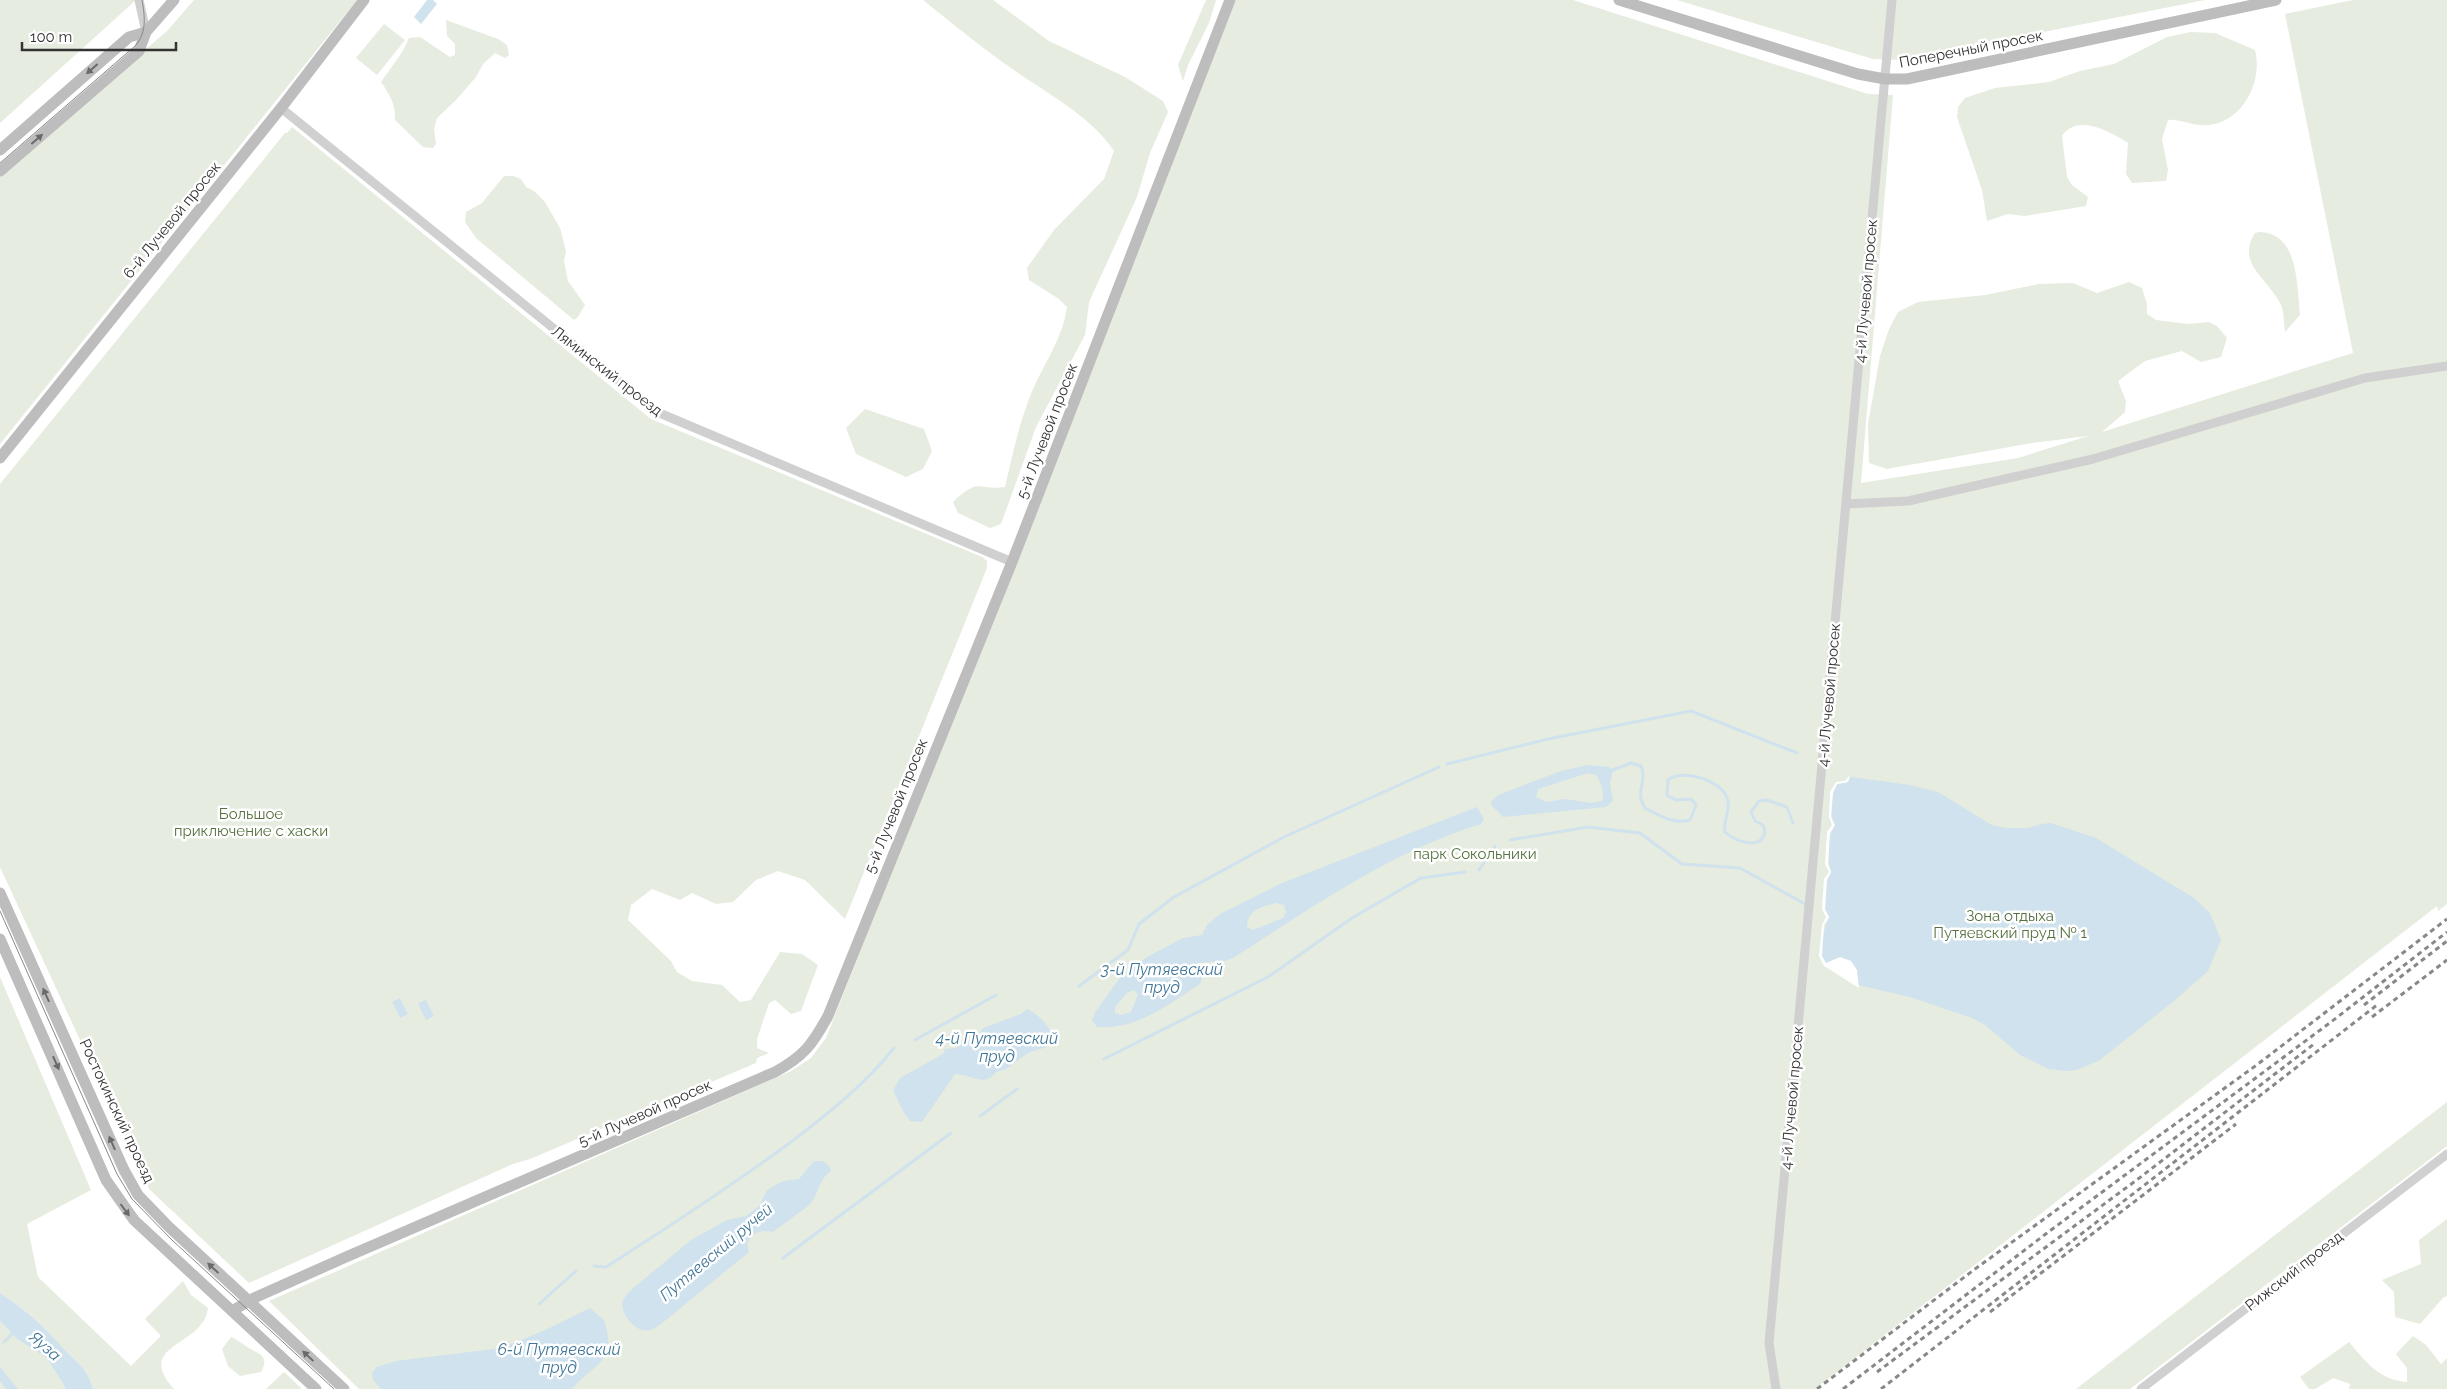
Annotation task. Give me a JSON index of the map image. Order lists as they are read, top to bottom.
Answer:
{
  "streets": {
    "street": [
      "Поперечный просек",
      "6-й Лучевой просек",
      "4-й Лучевой просек",
      "Ляминский проезд",
      "5-й Лучевой просек",
      "Ростокинский проезд",
      "Рижский проезд"
    ]
  },
  "crossings": [
    ["Поперечный просек", "4-й Лучевой просек"],
    ["6-й Лучевой просек", "Ляминский проезд"],
    ["Ляминский проезд", "5-й Лучевой просек"],
    ["5-й Лучевой просек", "Ростокинский проезд"]
  ],
  "water": [
    "3-й Путяевский пруд",
    "4-й Путяевский пруд",
    "Путяевский ручей",
    "Яуза",
    "6-й Путяевский пруд"
  ],
  "parks": ["Большое приключение с хаски", "парк Сокольники", "Зона отдыха Путяевский пруд № 1"],
  "scale_bar": "100 m"
}
